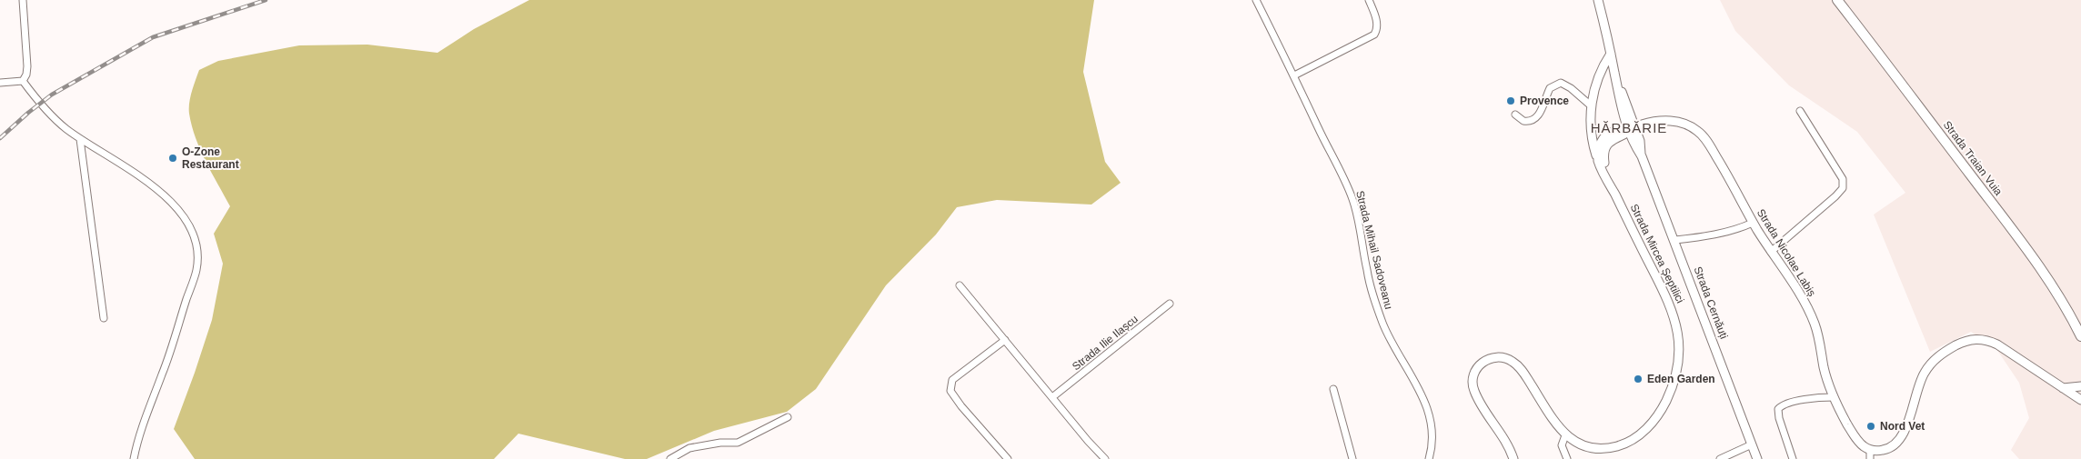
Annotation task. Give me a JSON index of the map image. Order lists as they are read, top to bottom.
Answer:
{
  "streets": {
    "main road": ["Strada Traian Vuia"],
    "street": [
      "Strada Mihail Sadoveanu",
      "Strada Nicolae Labiș",
      "Strada Mircea Șeptilici",
      "Strada Cernăuți",
      "Strada Ilie Ilașcu"
    ]
  },
  "crossings": [
    ["Strada Nicolae Labiș", "Strada Mircea Șeptilici"],
    ["Strada Nicolae Labiș", "Strada Cernăuți"],
    ["Strada Mircea Șeptilici", "Strada Cernăuți"]
  ],
  "districts": ["HĂRBĂRIE"],
  "places": [
    "Provence",
    "O-Zone Restaurant",
    "Eden Garden",
    "Nord Vet"
  ]
}
